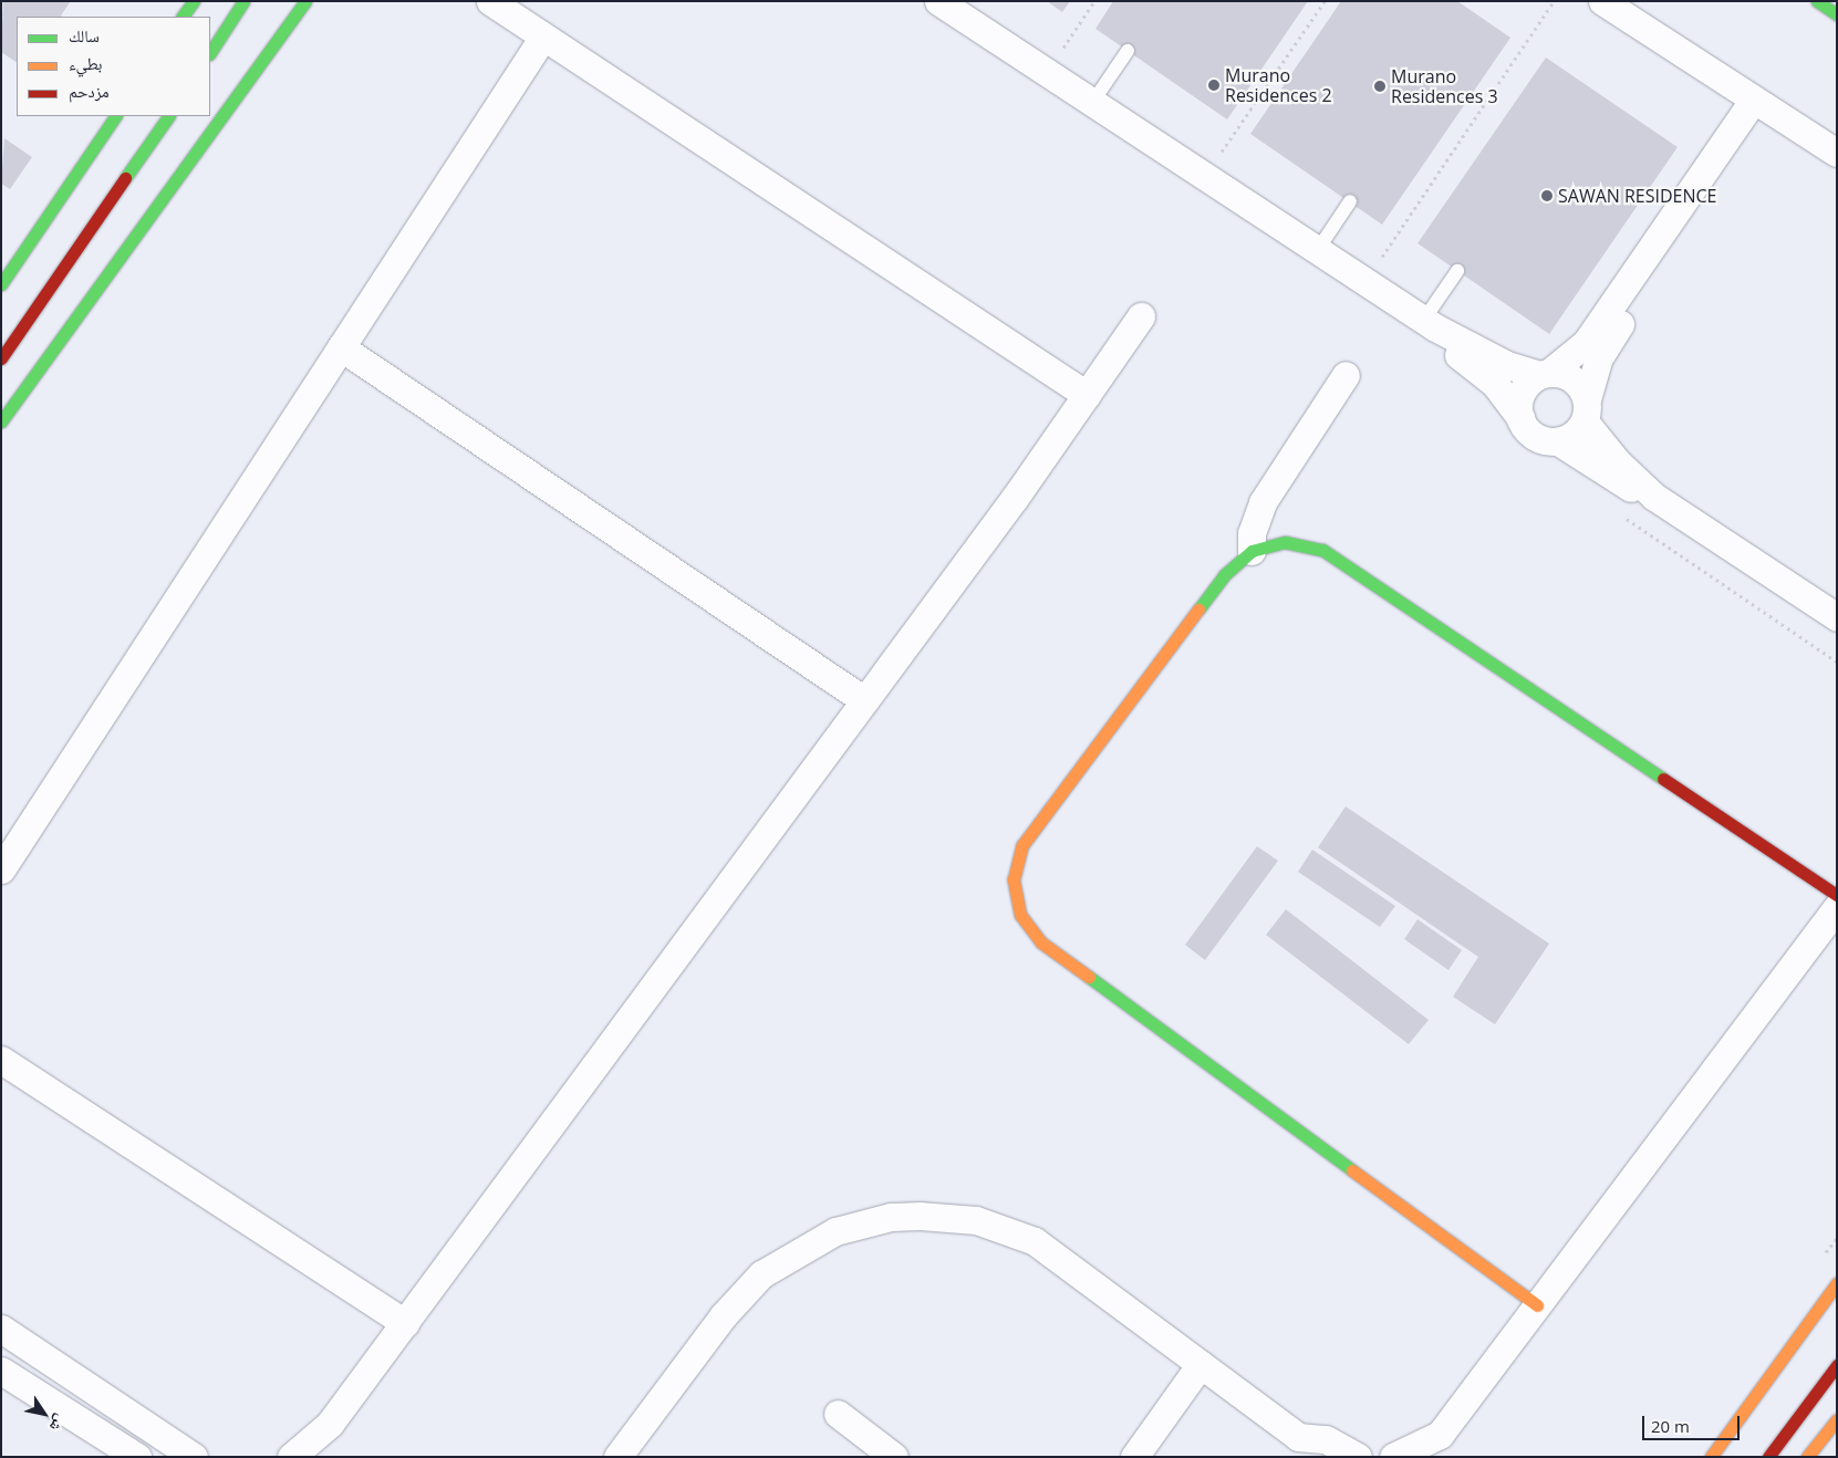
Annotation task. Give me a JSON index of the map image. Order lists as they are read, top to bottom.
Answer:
{
  "places": ["Murano Residences 2", "Murano Residences 3", "SAWAN RESIDENCE"],
  "legend": ["سالك", "بطيء", "مزدحم"],
  "scale_bar": "20 m",
  "north": "bottom right"
}
